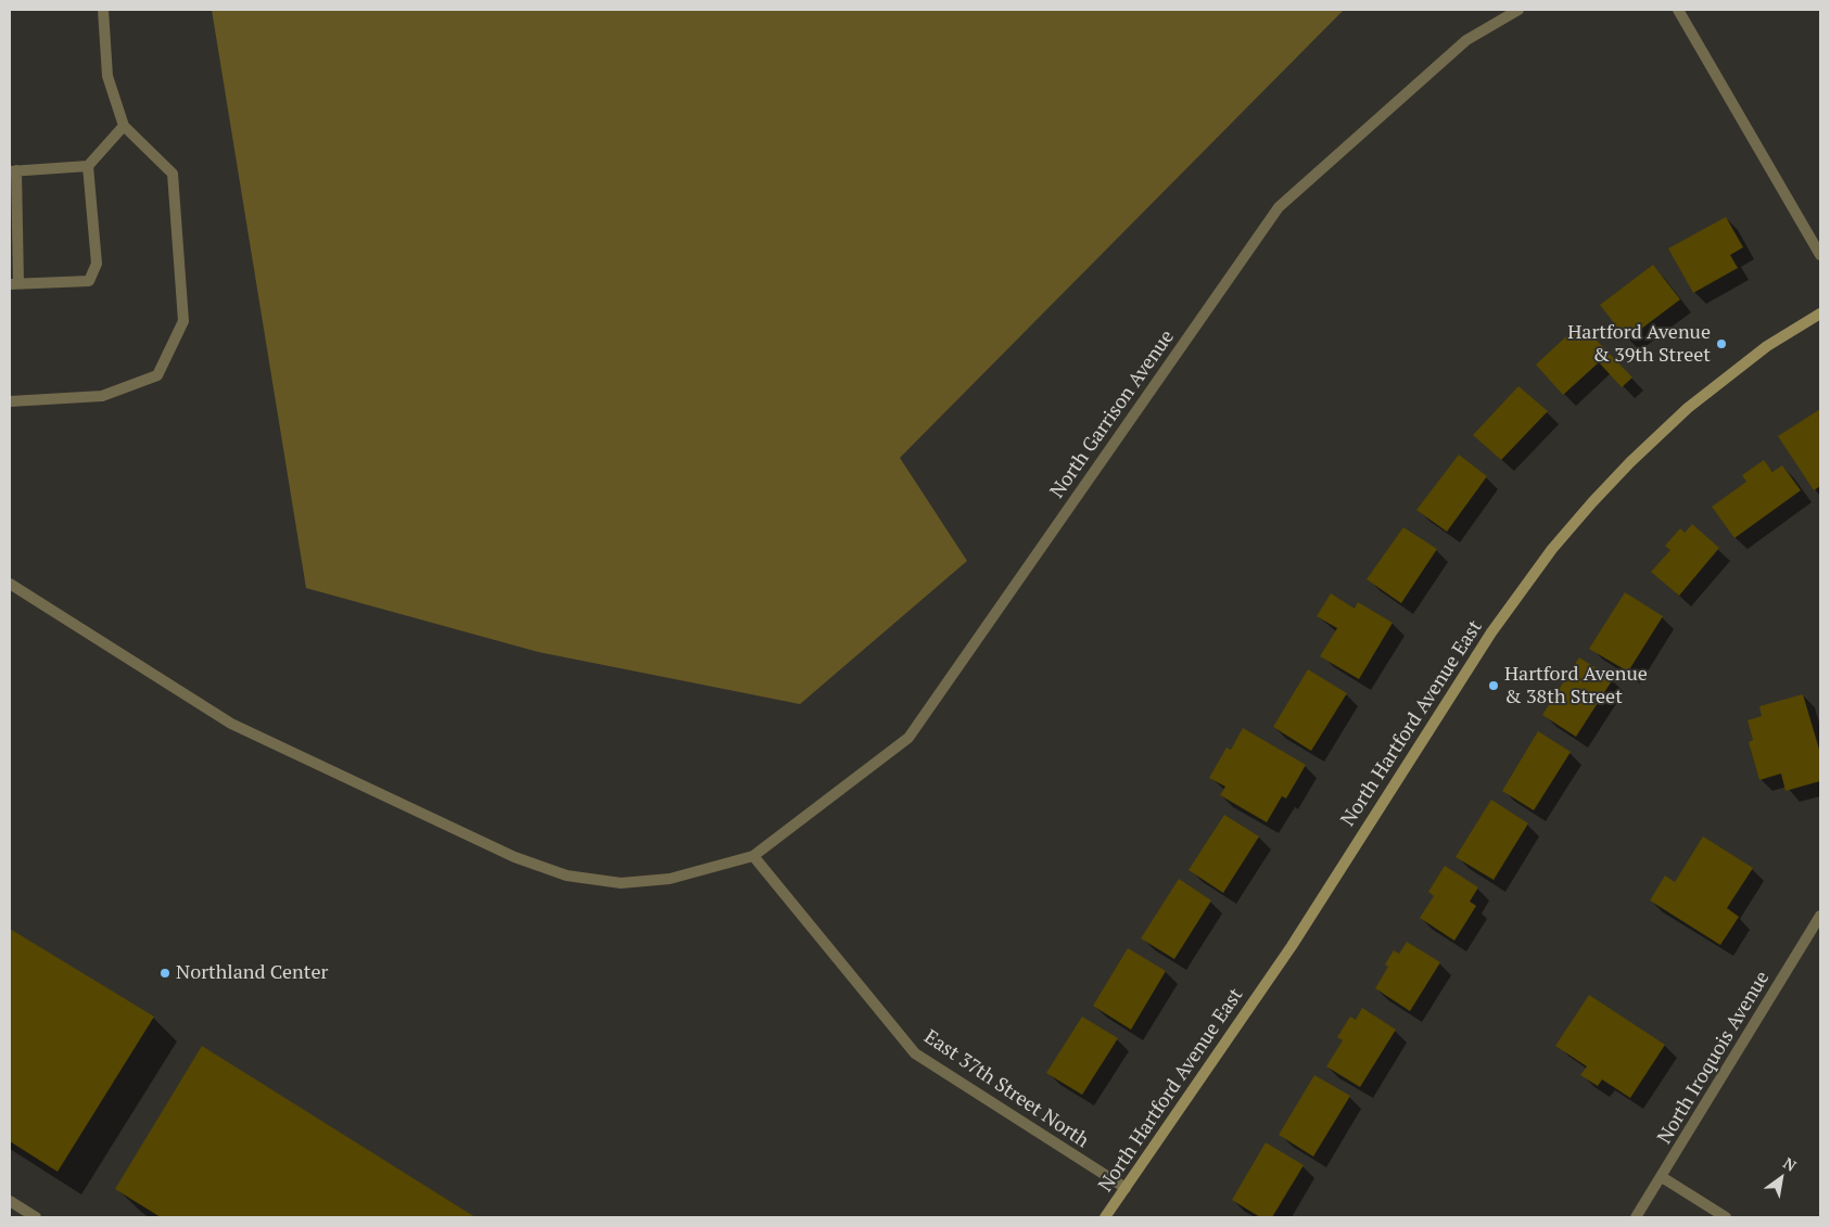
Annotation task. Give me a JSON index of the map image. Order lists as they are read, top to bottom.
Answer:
{
  "streets": {
    "street": [
      "North Garrison Avenue",
      "North Hartford Avenue East",
      "North Iroquois Avenue",
      "East 37th Street North"
    ]
  },
  "crossings": [
    ["North Garrison Avenue", "East 37th Street North"],
    ["North Hartford Avenue East", "East 37th Street North"]
  ],
  "places": ["Hartford Avenue & 39th Street", "Hartford Avenue & 38th Street", "Northland Center"],
  "north": "top right"
}
